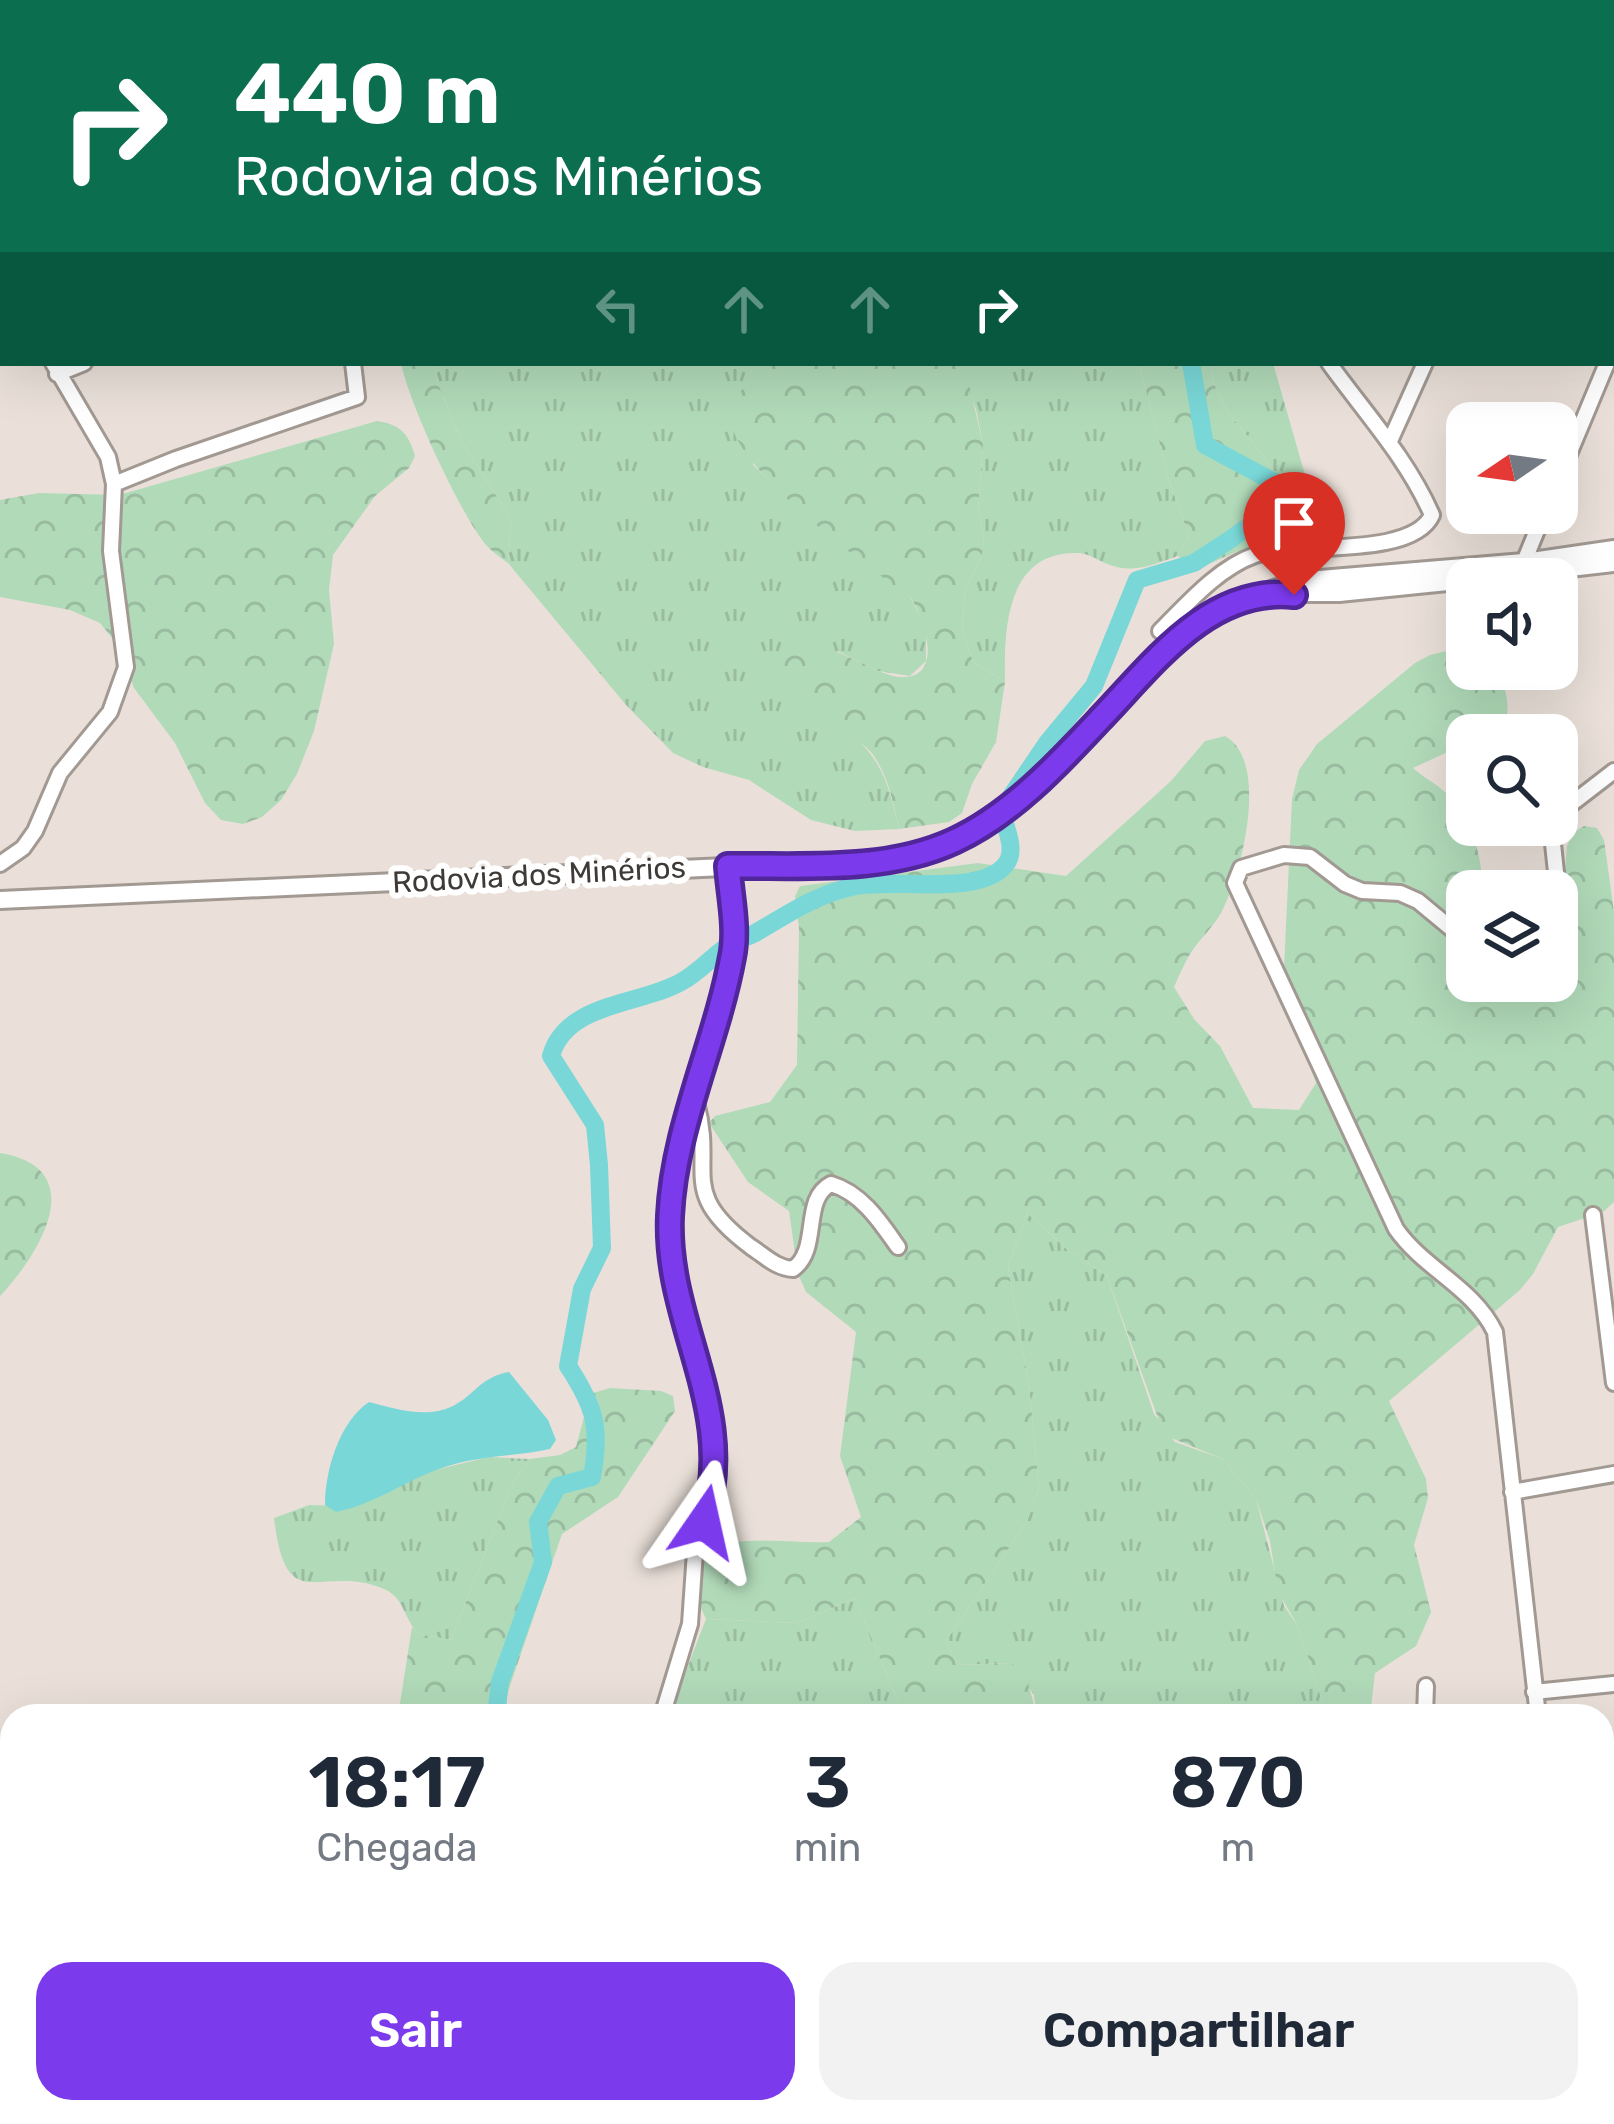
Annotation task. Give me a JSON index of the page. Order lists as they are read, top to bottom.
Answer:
{
  "streets": {
    "main road": ["Rodovia dos Minérios"]
  },
  "north": "left",
  "page": {
    "turn": ["440 m", "Rodovia dos Minérios"],
    "eta": [
      "18:17",
      "Chegada",
      "3",
      "min",
      "870",
      "m"
    ],
    "buttons": ["Sair", "Compartilhar"]
  }
}
